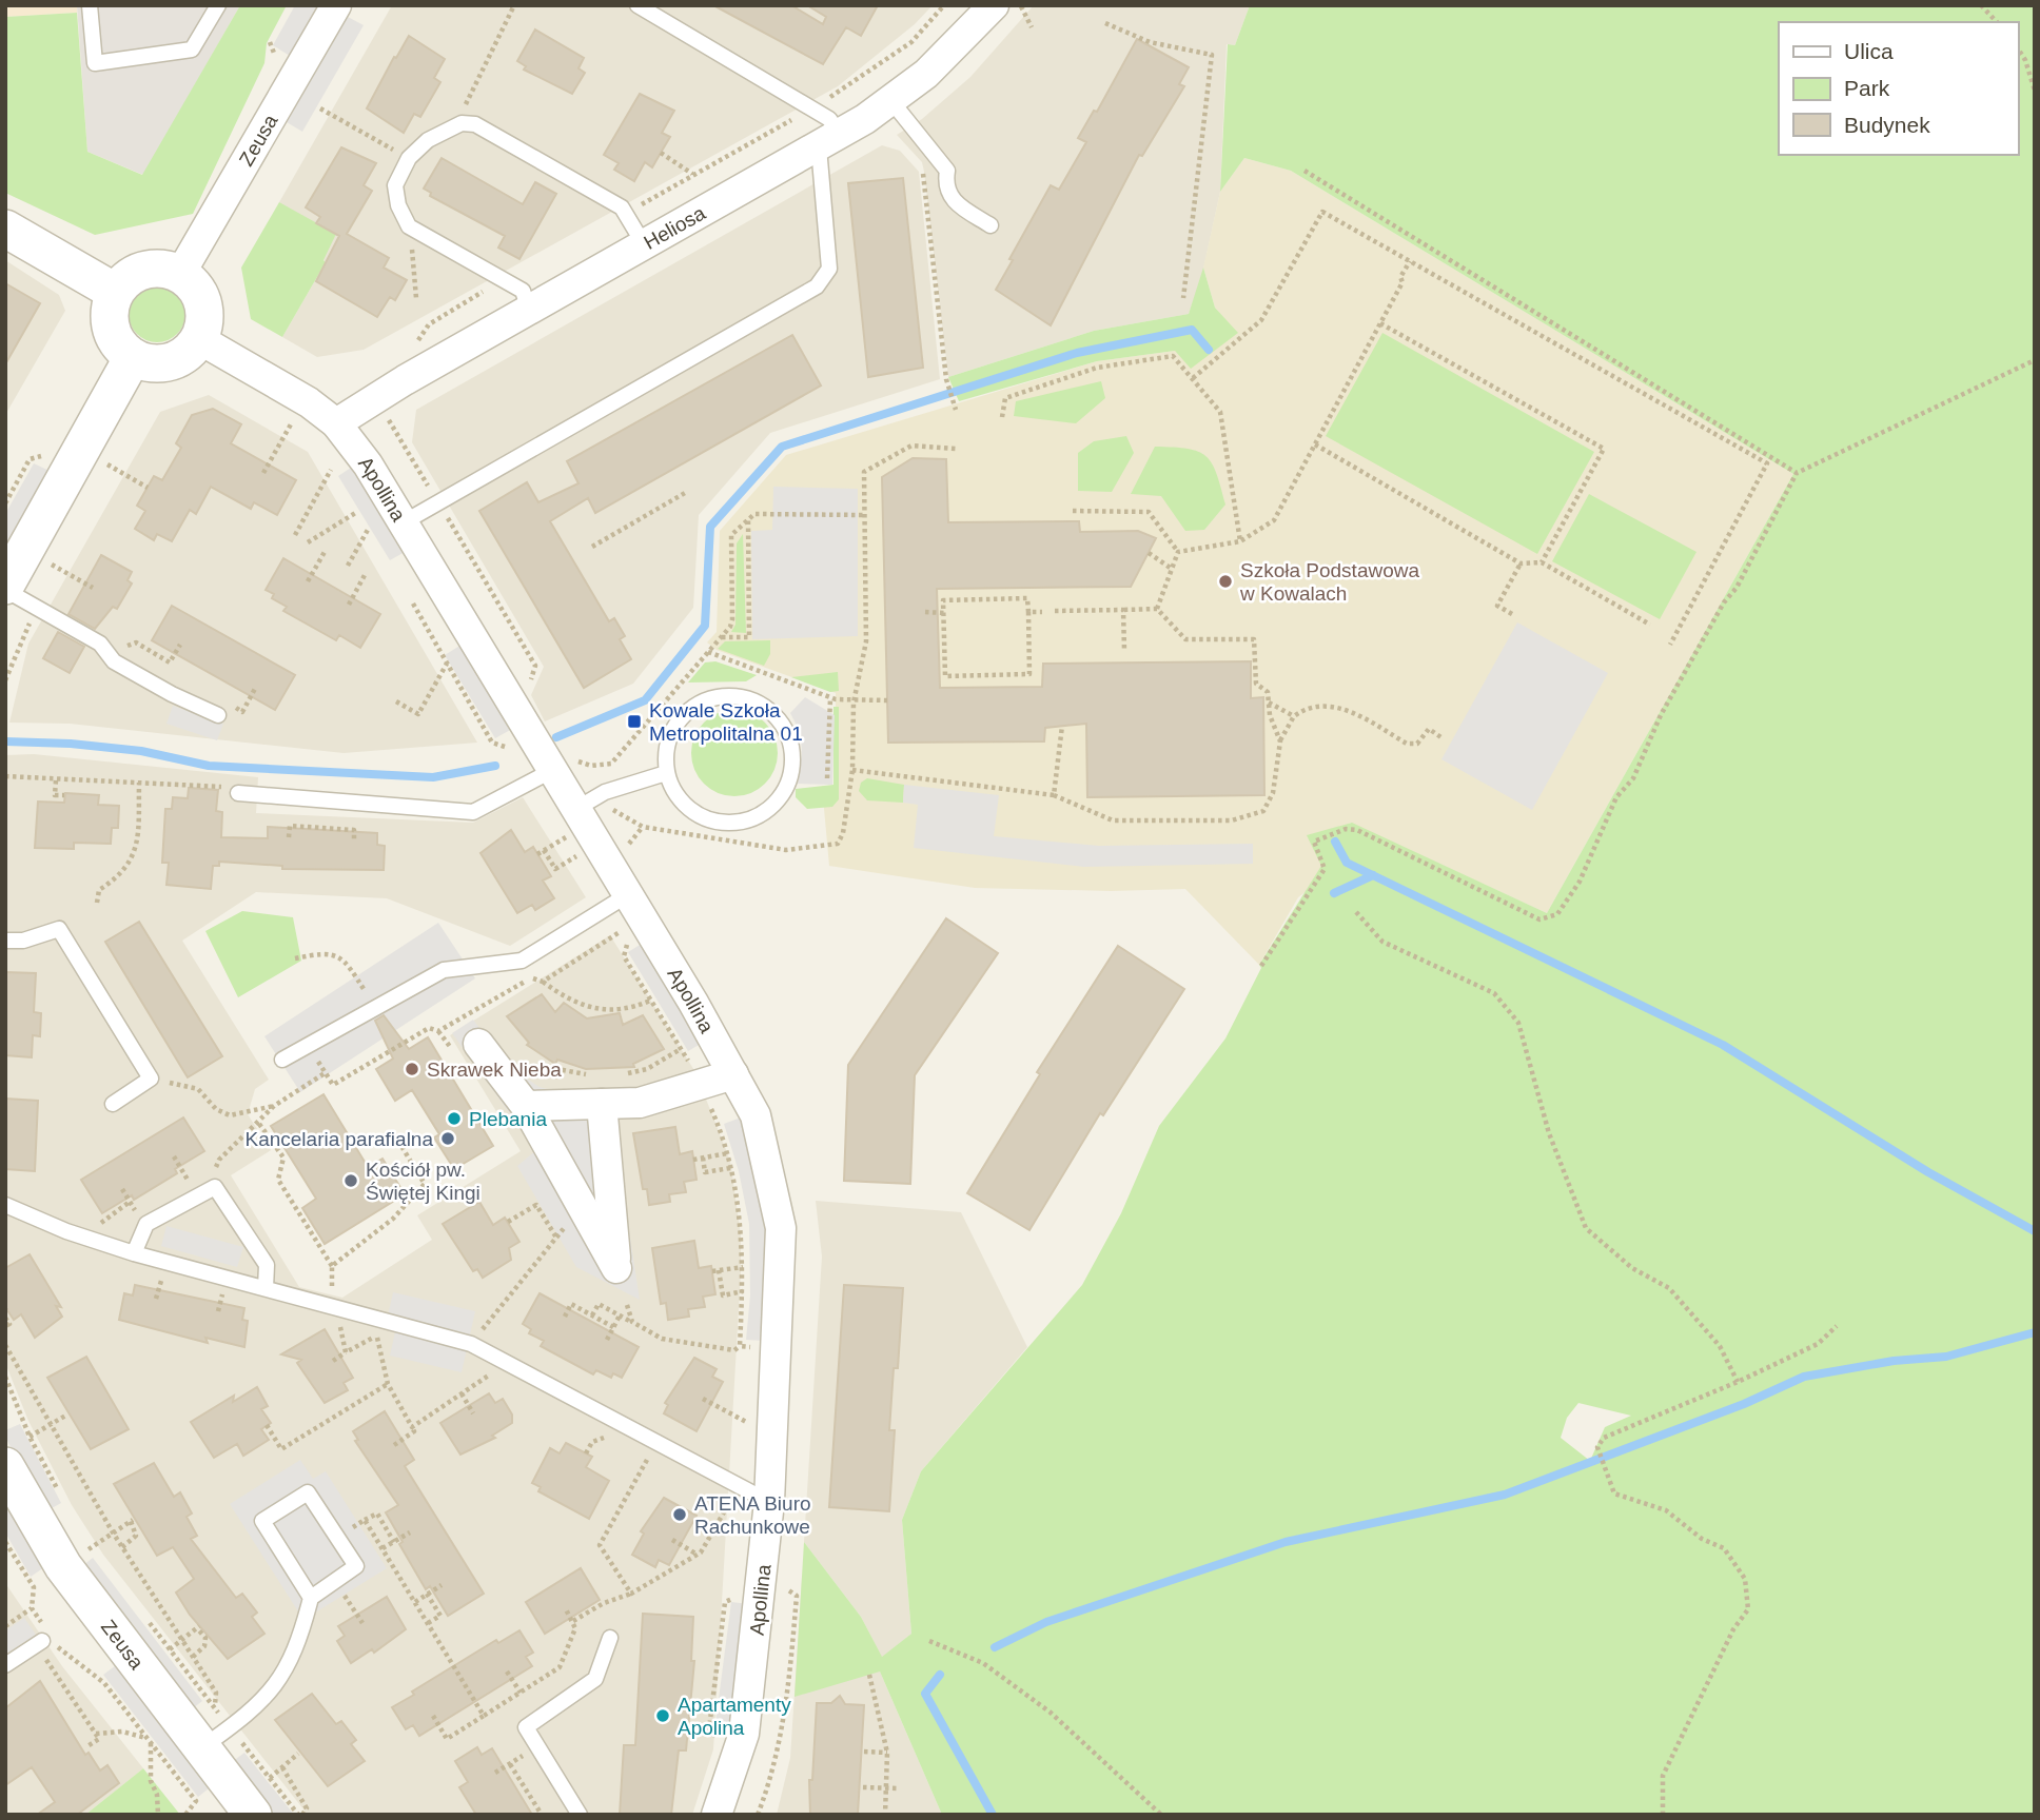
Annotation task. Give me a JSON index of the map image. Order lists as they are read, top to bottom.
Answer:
{
  "streets": {
    "street": ["Zeusa", "Heliosa", "Apollina"]
  },
  "crossings": [
    ["Zeusa", "Apollina"],
    ["Heliosa", "Apollina"]
  ],
  "places": {
    "other": [
      "Szkoła Podstawowa w Kowalach",
      "Skrawek Nieba",
      "Plebania",
      "Kancelaria parafialna",
      "Kościół pw. Świętej Kingi",
      "ATENA Biuro Rachunkowe",
      "Apartamenty Apolina"
    ],
    "transit": ["Kowale Szkoła Metropolitalna 01"]
  },
  "legend": ["Ulica", "Park", "Budynek"]
}
